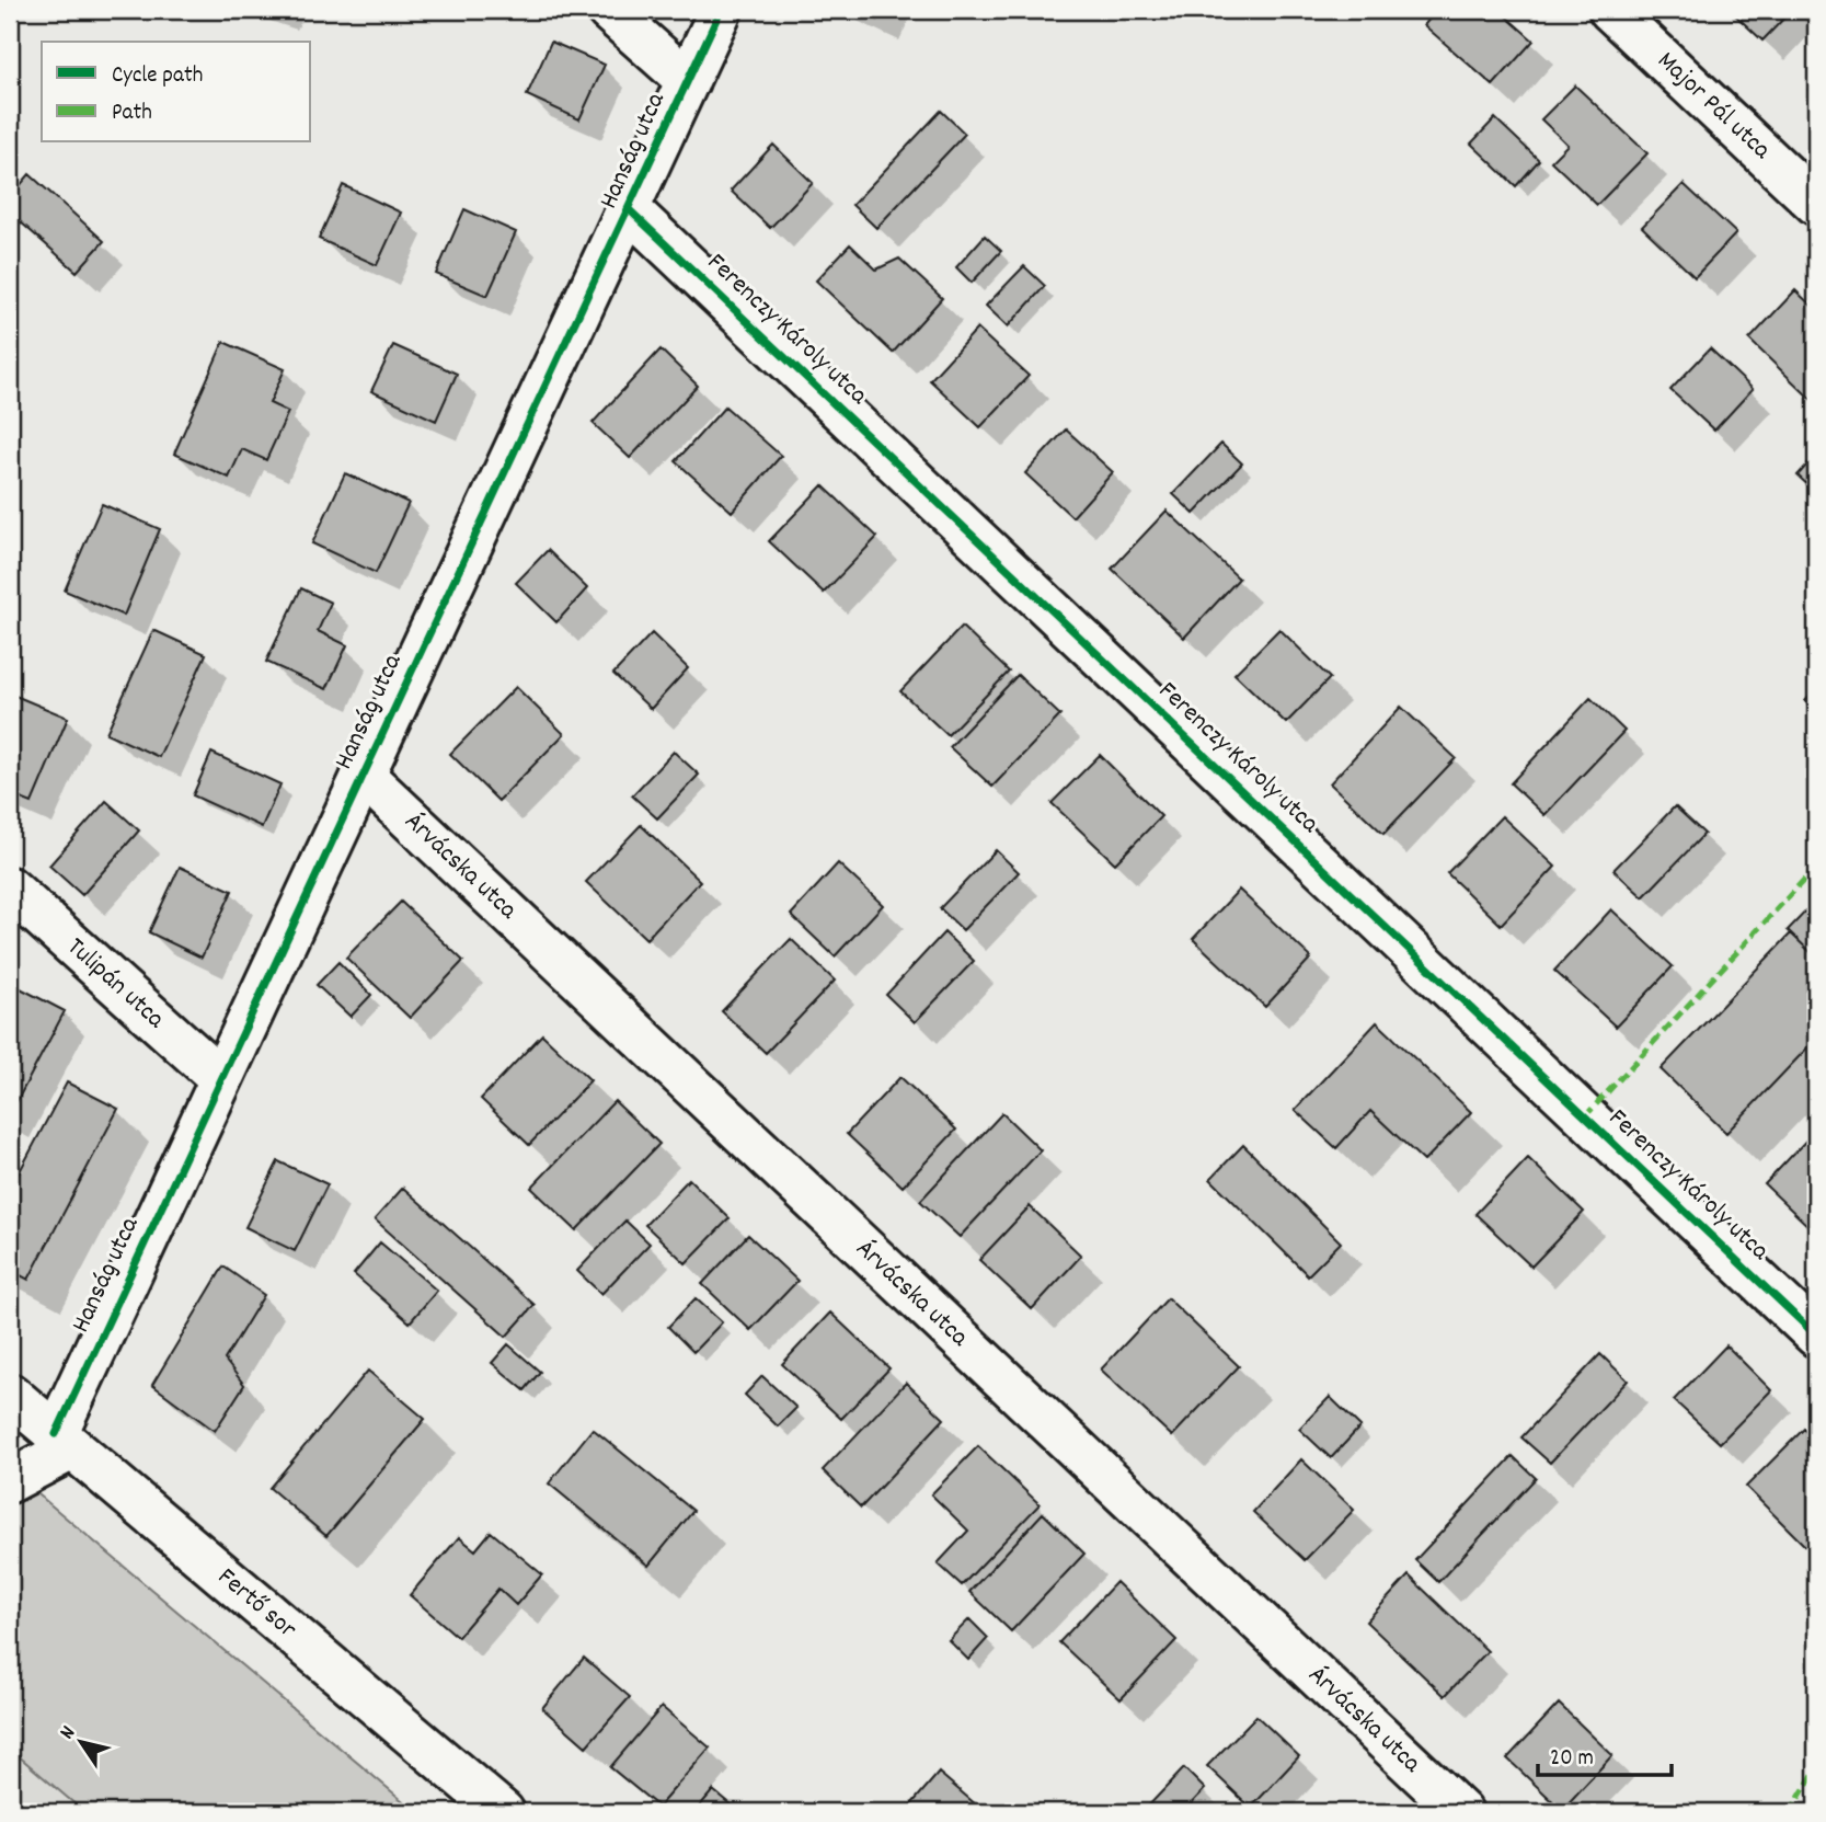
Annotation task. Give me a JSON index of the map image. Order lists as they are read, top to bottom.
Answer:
{
  "streets": {
    "street": [
      "Major Pál utca",
      "Hanság utca",
      "Ferenczy Károly utca",
      "Árvácska utca",
      "Tulipán utca",
      "Fertő sor"
    ]
  },
  "crossings": [
    ["Hanság utca", "Ferenczy Károly utca"],
    ["Hanság utca", "Árvácska utca"],
    ["Hanság utca", "Tulipán utca"],
    ["Hanság utca", "Fertő sor"]
  ],
  "legend": ["Cycle path", "Path"],
  "scale_bar": "20 m",
  "north": "top left"
}
